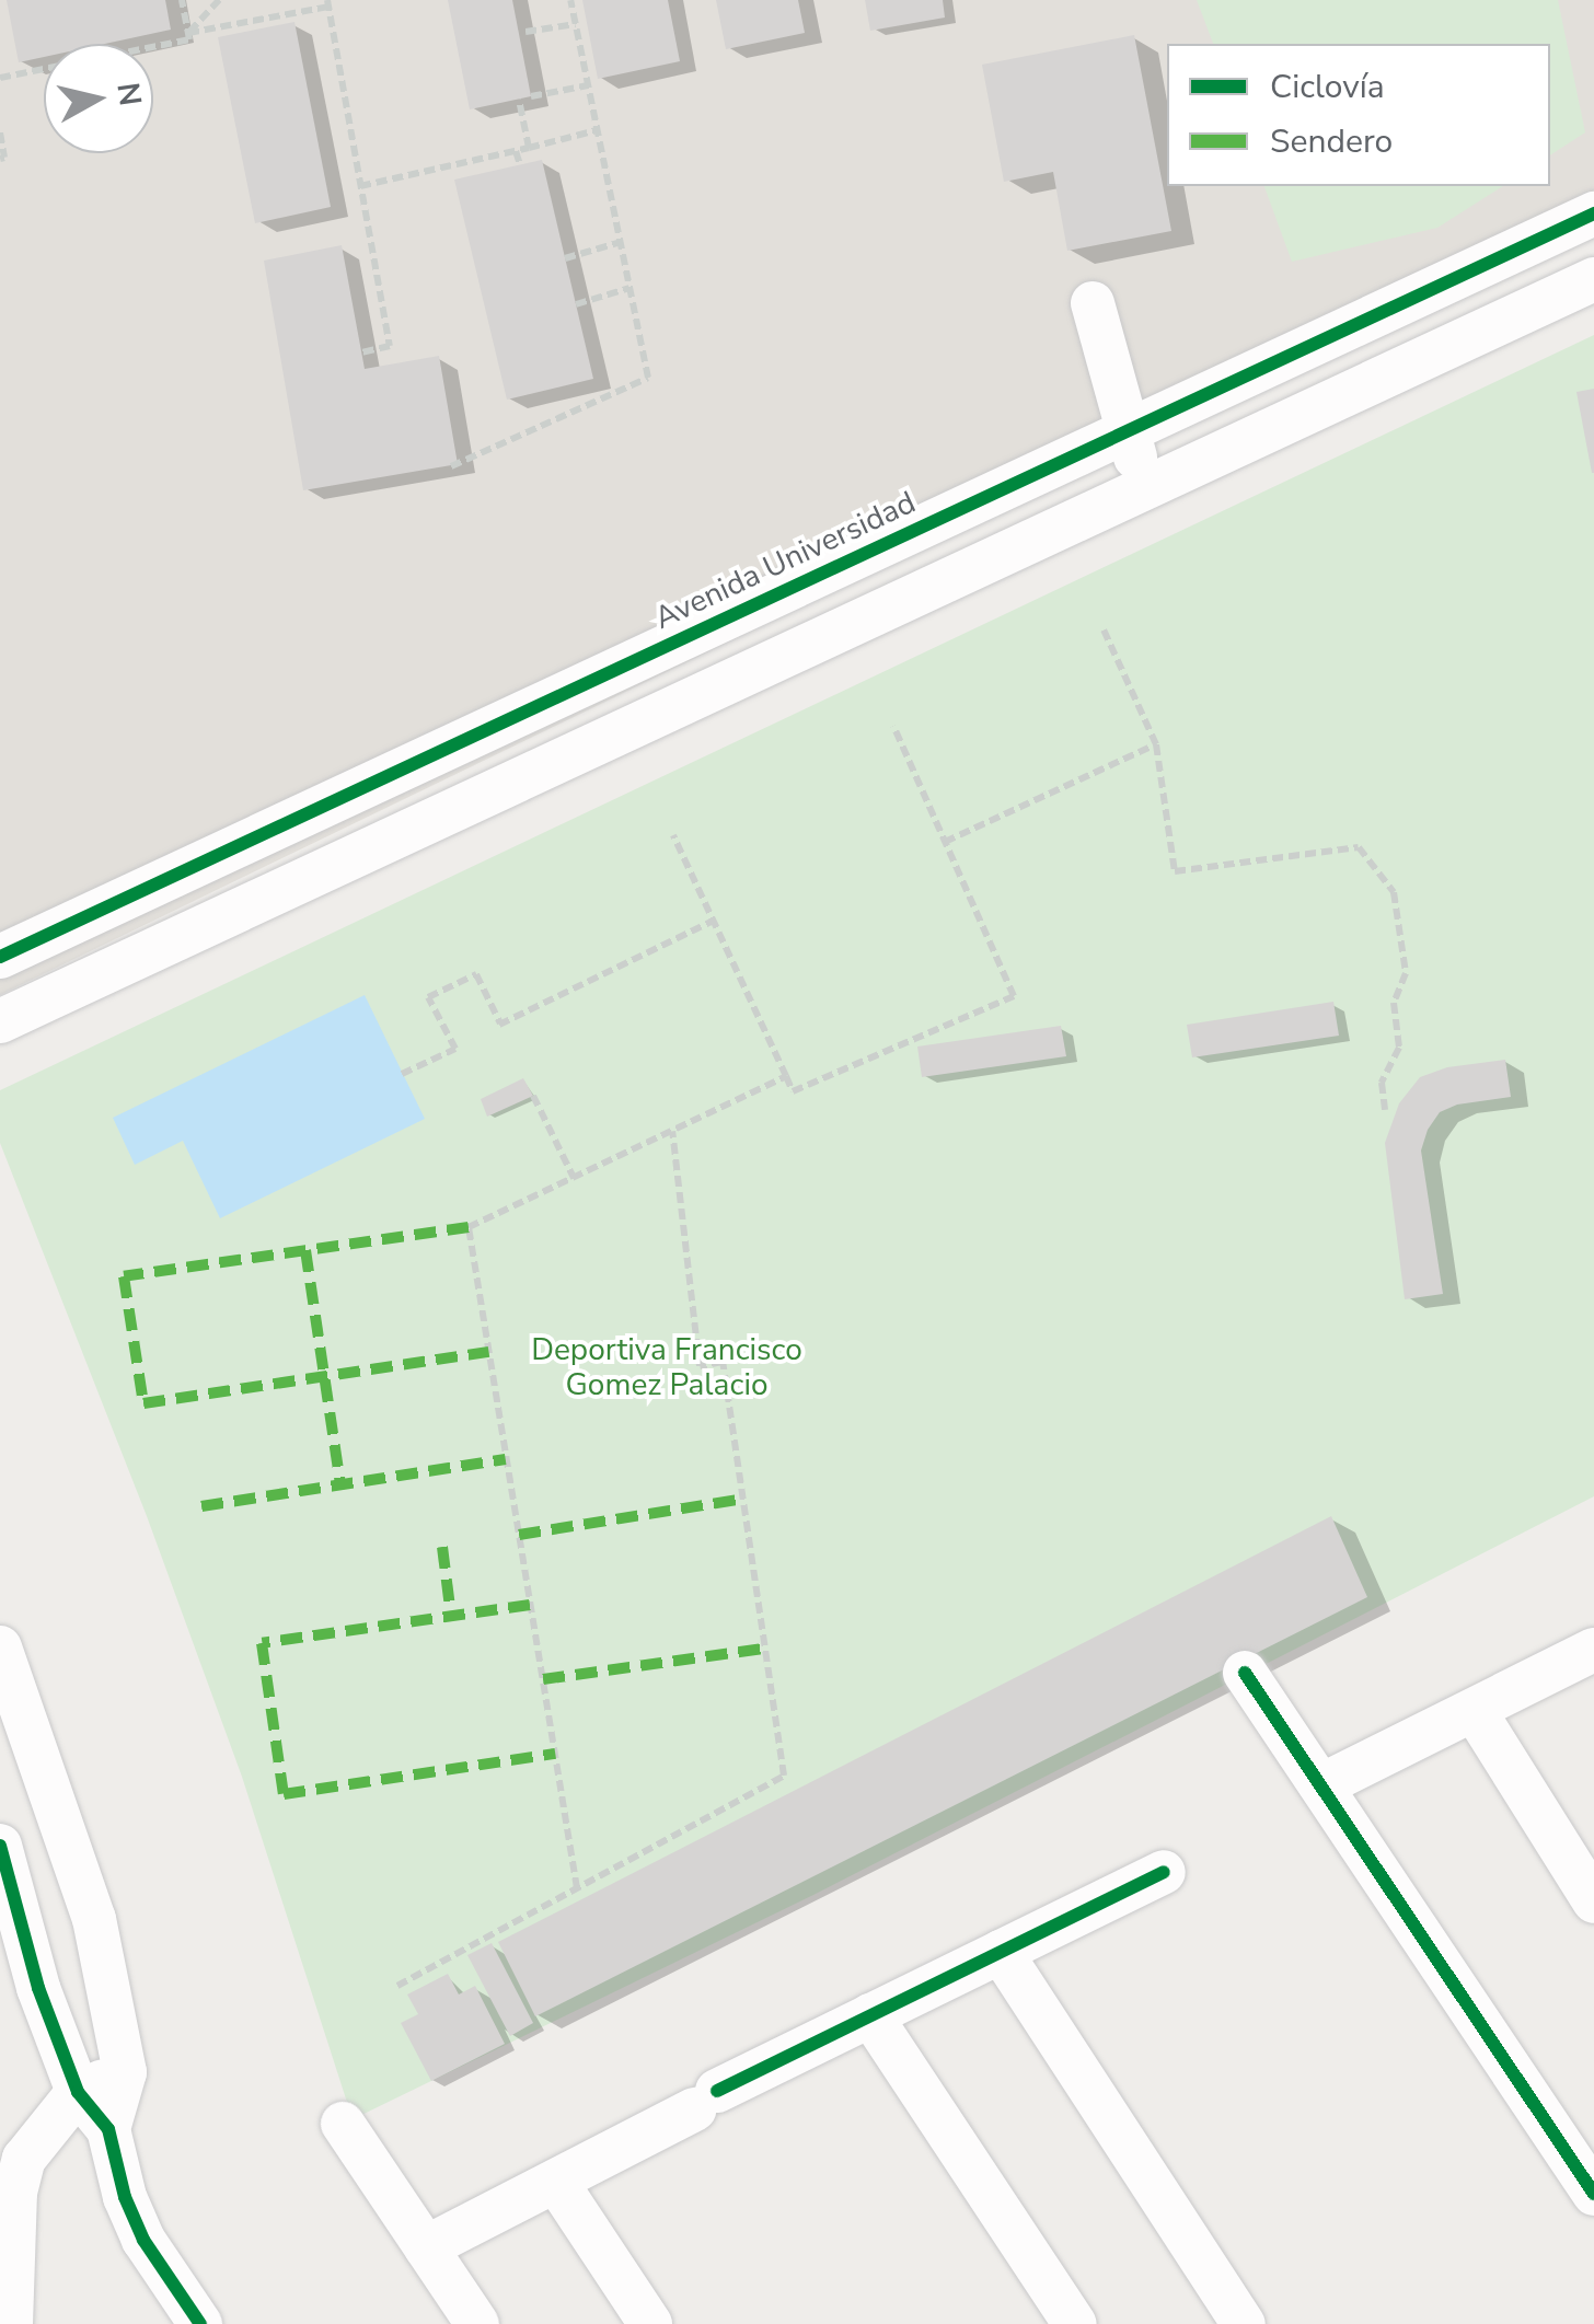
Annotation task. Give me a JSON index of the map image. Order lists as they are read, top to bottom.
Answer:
{
  "streets": {
    "street": ["Avenida Universidad"]
  },
  "parks": ["Deportiva Francisco Gomez Palacio"],
  "legend": ["Ciclovía", "Sendero"],
  "north": "right"
}
